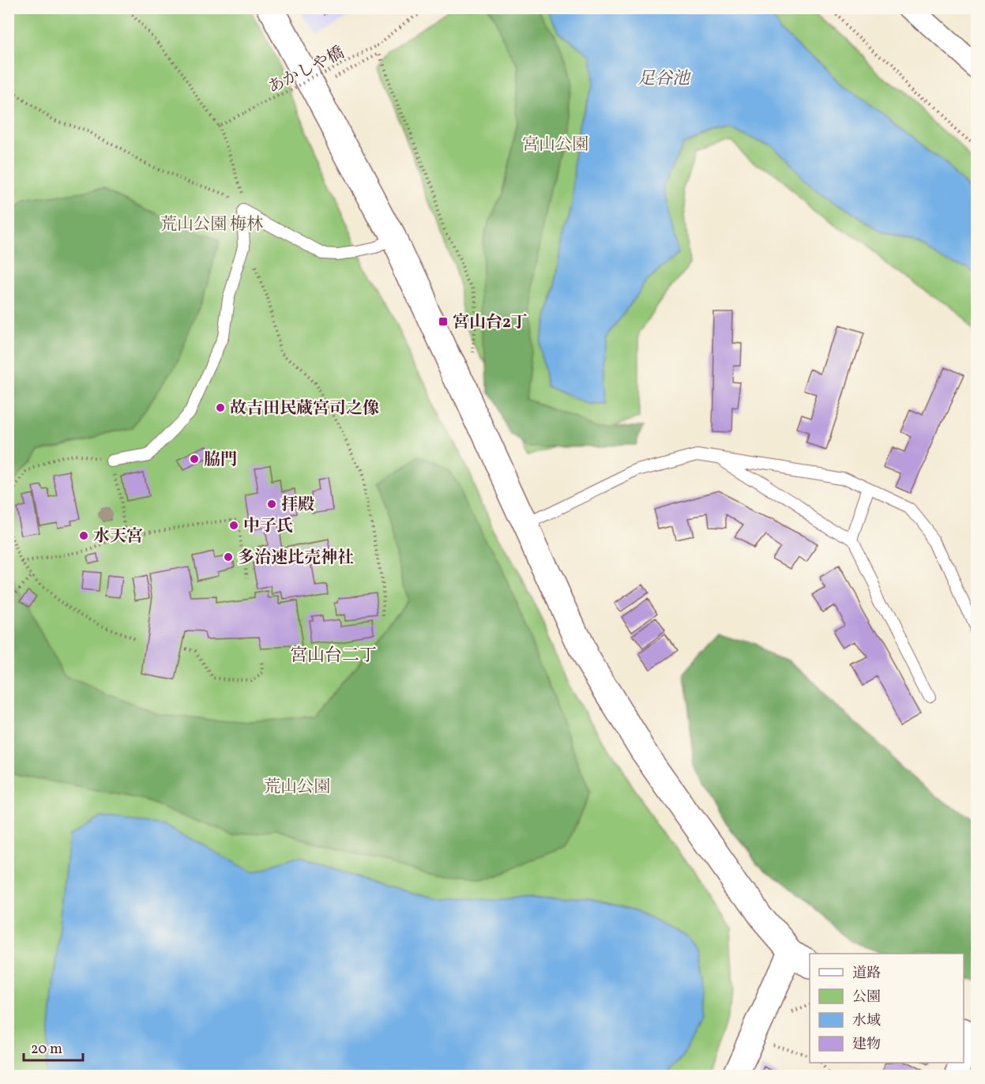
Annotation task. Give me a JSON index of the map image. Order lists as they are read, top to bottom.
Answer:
{
  "streets": {
    "path": ["あかしや橋"]
  },
  "districts": ["宮山台二丁"],
  "water": ["足谷池"],
  "parks": ["宮山公園", "荒山公園 梅林", "荒山公園"],
  "places": {
    "transit": ["宮山台2丁"],
    "other": [
      "故吉田民蔵宮司之像",
      "脇門",
      "拝殿",
      "中子氏",
      "水天宮",
      "多治速比売神社"
    ]
  },
  "legend": [
    "道路",
    "公園",
    "水域",
    "建物"
  ],
  "scale_bar": "20 m"
}
